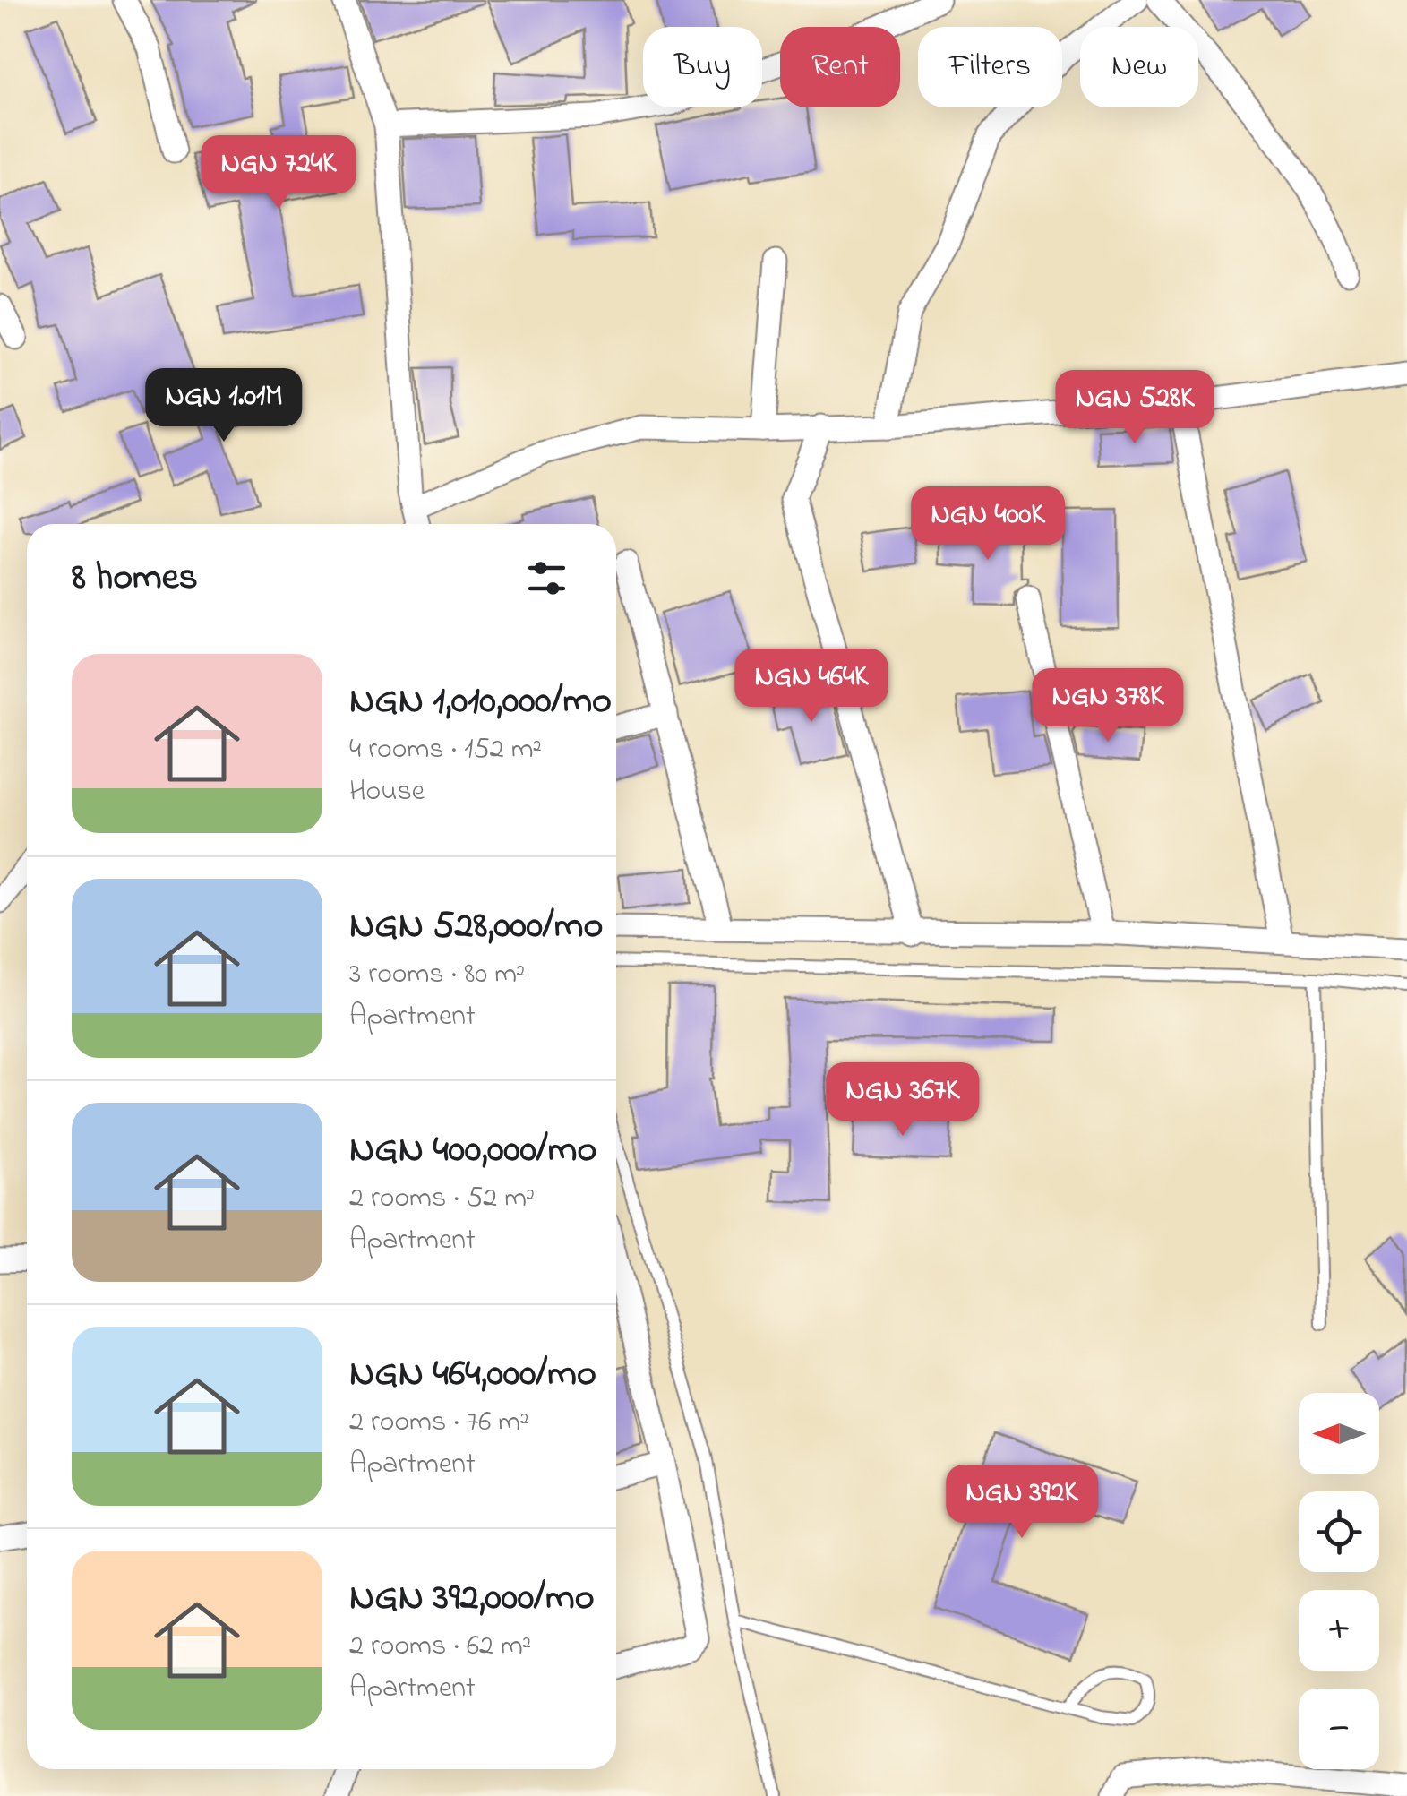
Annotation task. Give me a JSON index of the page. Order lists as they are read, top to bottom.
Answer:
{
  "north": "left",
  "page": {
    "chip": [
      "Buy",
      "Rent",
      "Filters",
      "New"
    ],
    "price": [
      "NGN 724K",
      "NGN 1.01M",
      "NGN 528K",
      "NGN 400K",
      "NGN 464K",
      "NGN 378K",
      "NGN 367K",
      "NGN 392K"
    ],
    "heading": "8 homes",
    "list": [
      {
        "name": "NGN 1,010,000/mo",
        "note": "4 rooms · 152 m² · House"
      },
      {
        "name": "NGN 528,000/mo",
        "note": "3 rooms · 80 m² · Apartment"
      },
      {
        "name": "NGN 400,000/mo",
        "note": "2 rooms · 52 m² · Apartment"
      },
      {
        "name": "NGN 464,000/mo",
        "note": "2 rooms · 76 m² · Apartment"
      },
      {
        "name": "NGN 392,000/mo",
        "note": "2 rooms · 62 m² · Apartment"
      }
    ],
    "map_buttons": ["+", "−"]
  }
}
